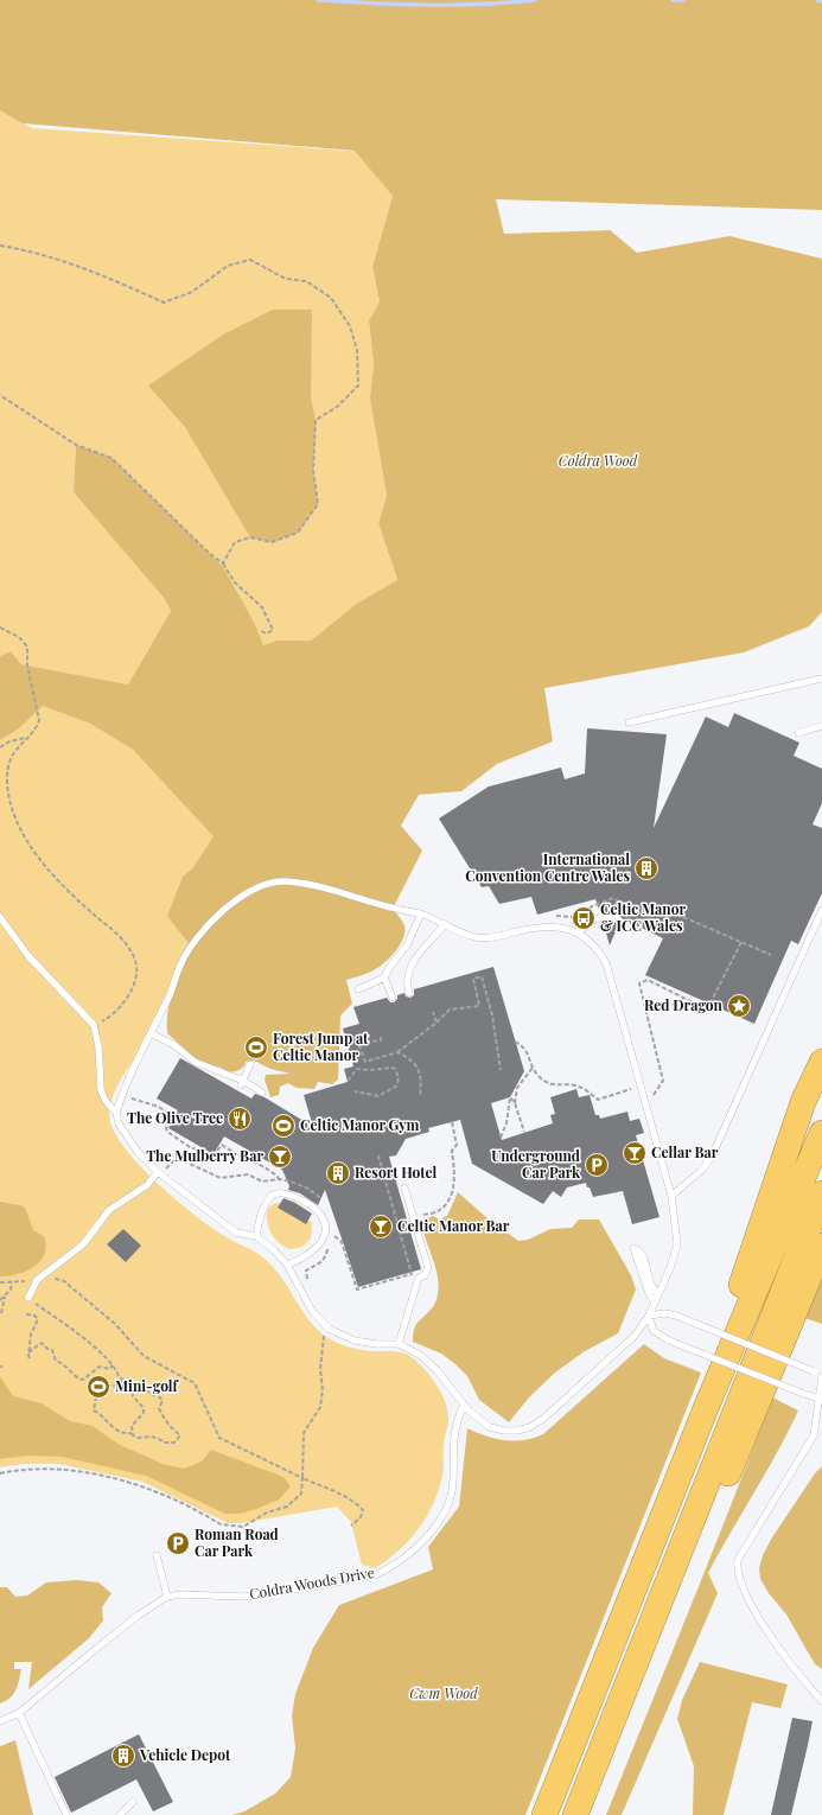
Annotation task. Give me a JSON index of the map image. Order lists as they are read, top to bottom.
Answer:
{
  "streets": {
    "lane": ["Coldra Woods Drive"]
  },
  "parks": ["Coldra Wood", "Cwm Wood"],
  "places": {
    "building": ["International Convention Centre Wales", "Resort Hotel", "Vehicle Depot"],
    "bus stop": ["Celtic Manor & ICC Wales"],
    "place": ["Red Dragon"],
    "sports": ["Forest Jump at Celtic Manor", "Celtic Manor Gym", "Mini-golf"],
    "restaurant": ["The Olive Tree"],
    "bar": ["Cellar Bar", "The Mulberry Bar", "Celtic Manor Bar"],
    "parking": ["Underground Car Park", "Roman Road Car Park"]
  }
}
